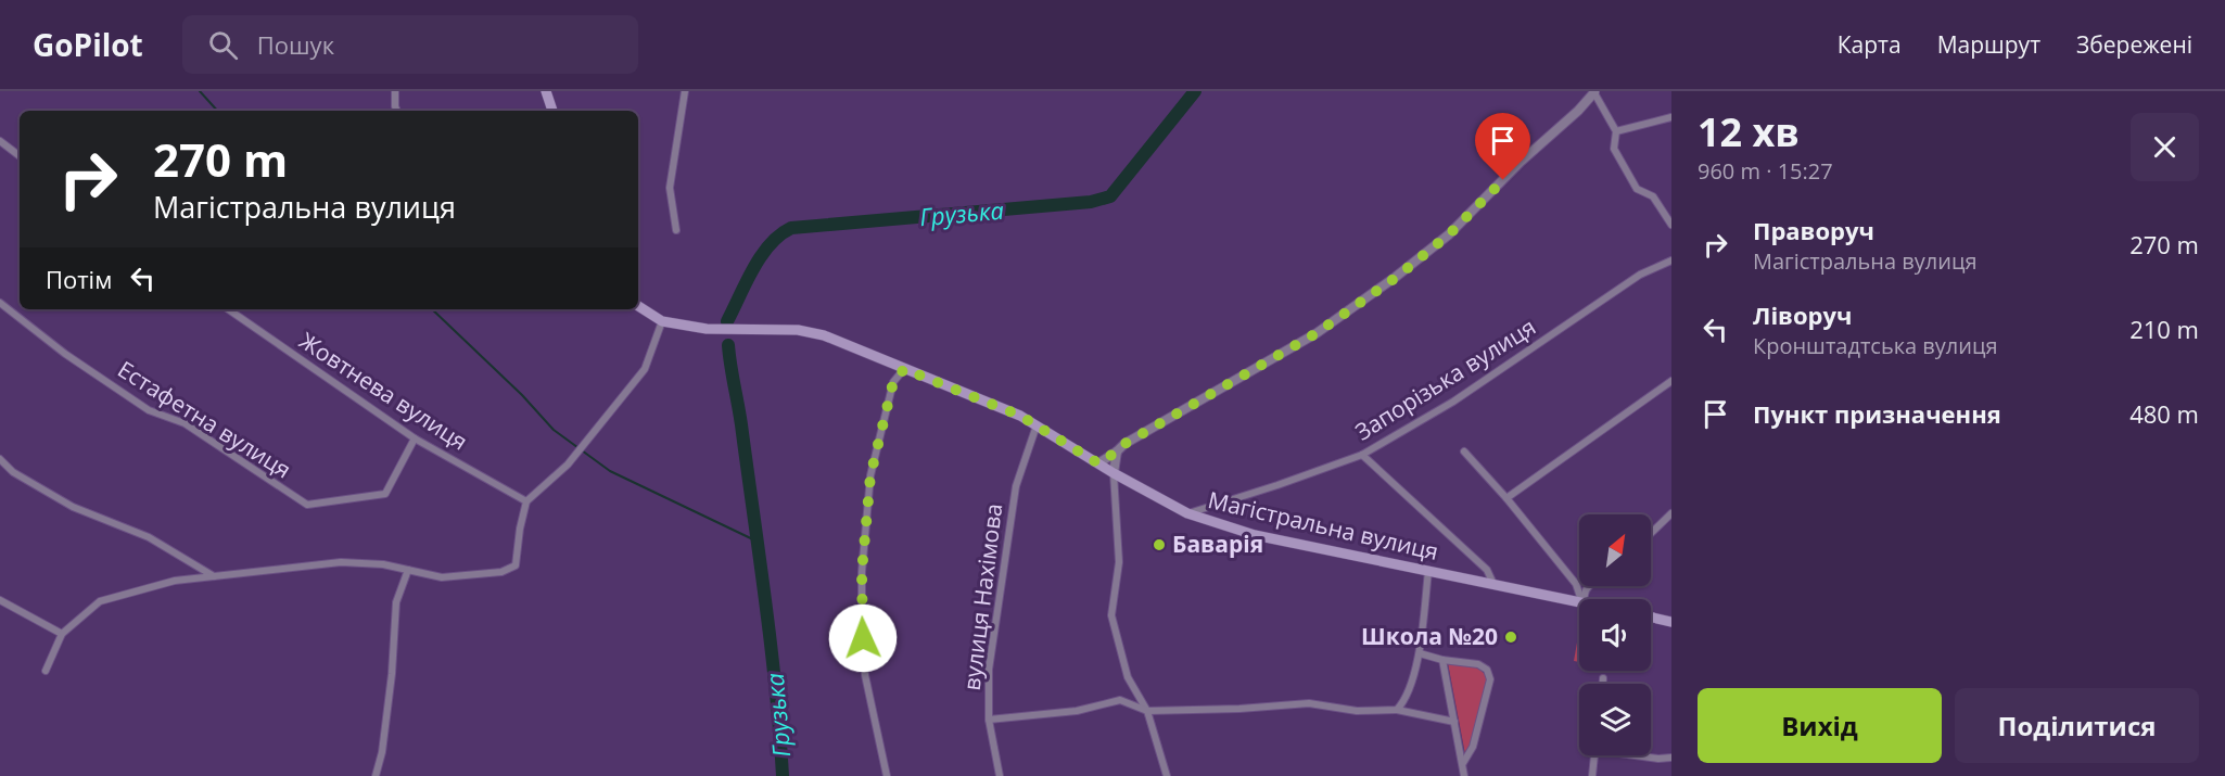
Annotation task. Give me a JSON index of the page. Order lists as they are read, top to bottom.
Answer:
{
  "streets": {
    "main road": ["Магістральна вулиця"],
    "street": [
      "Запорізька вулиця",
      "Жовтнева вулиця",
      "Естафетна вулиця",
      "вулиця Нахімова"
    ]
  },
  "crossings": [
    ["Запорізька вулиця", "Магістральна вулиця"],
    ["Жовтнева вулиця", "Естафетна вулиця"],
    ["Магістральна вулиця", "вулиця Нахімова"]
  ],
  "water": ["Грузька"],
  "places": ["Баварія", "Школа №20"],
  "north": "top right",
  "page": {
    "header": "GoPilot",
    "search": "Пошук",
    "nav": ["Карта", "Маршрут", "Збережені"],
    "heading": ["12 хв", "960 m · 15:27"],
    "turn": ["270 m", "Магістральна вулиця"],
    "list": [
      {
        "name": "Праворуч",
        "note": "Магістральна вулиця",
        "value": "270 m"
      },
      {
        "name": "Ліворуч",
        "note": "Кронштадтська вулиця",
        "value": "210 m"
      },
      {
        "name": "Пункт призначення",
        "value": "480 m"
      }
    ],
    "then": "Потім",
    "buttons": ["Вихід", "Поділитися"]
  }
}
